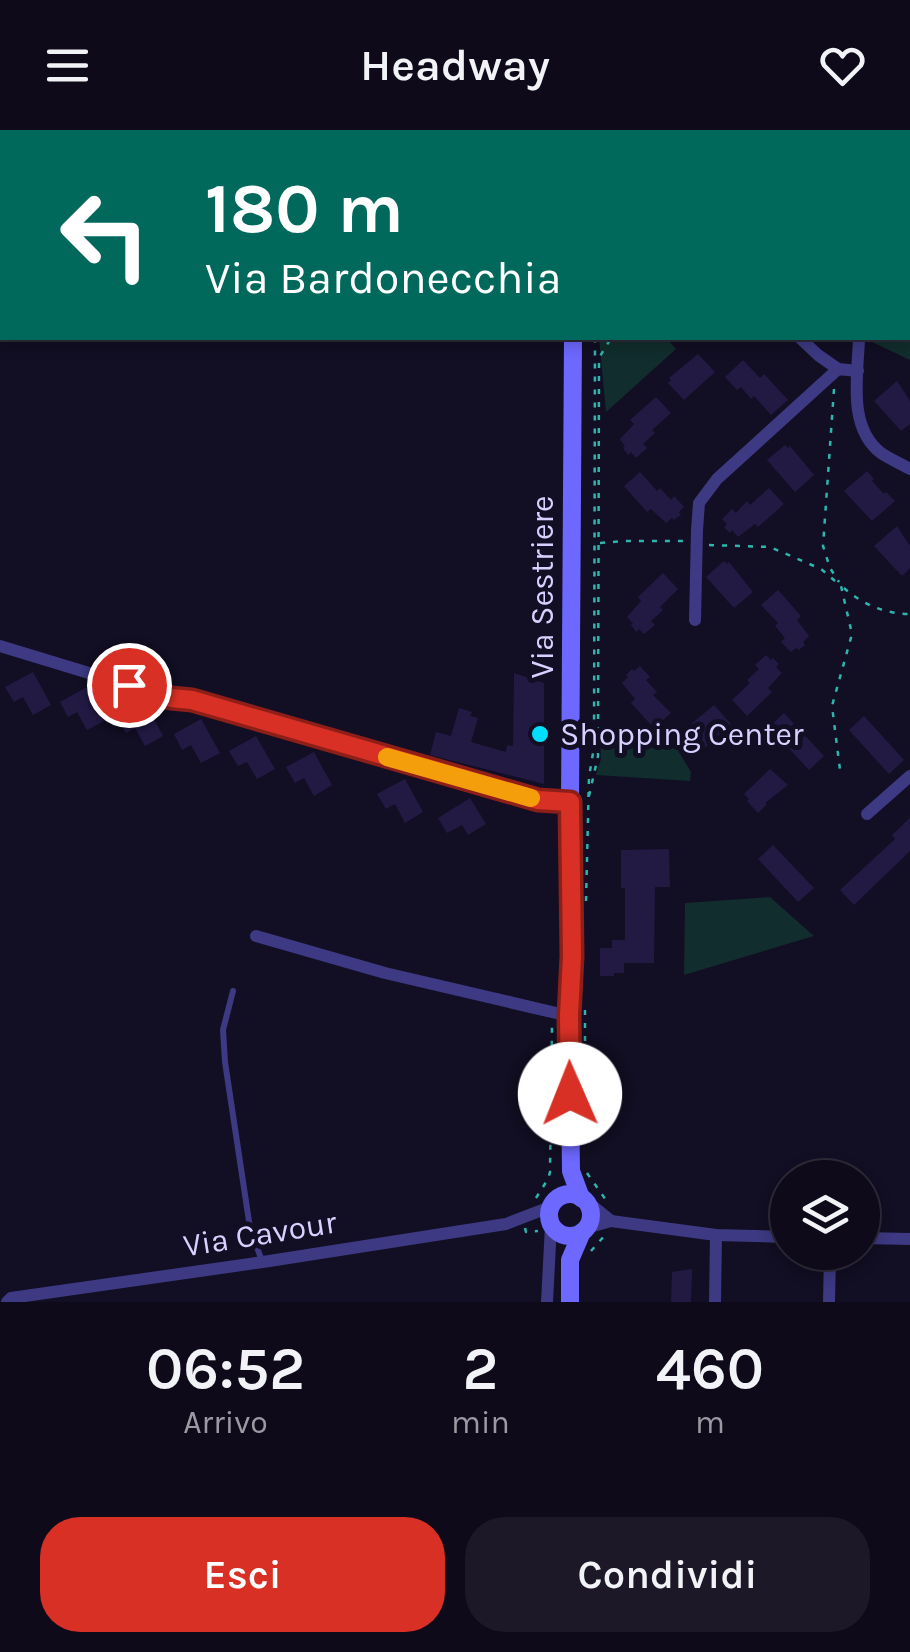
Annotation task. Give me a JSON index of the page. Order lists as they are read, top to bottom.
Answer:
{
  "streets": {
    "main road": ["Via Sestriere"],
    "street": ["Via Cavour"]
  },
  "places": ["Shopping Center"],
  "page": {
    "header": "Headway",
    "turn": ["180 m", "Via Bardonecchia"],
    "eta": [
      "06:52",
      "Arrivo",
      "2",
      "min",
      "460",
      "m"
    ],
    "buttons": ["Esci", "Condividi"]
  }
}
